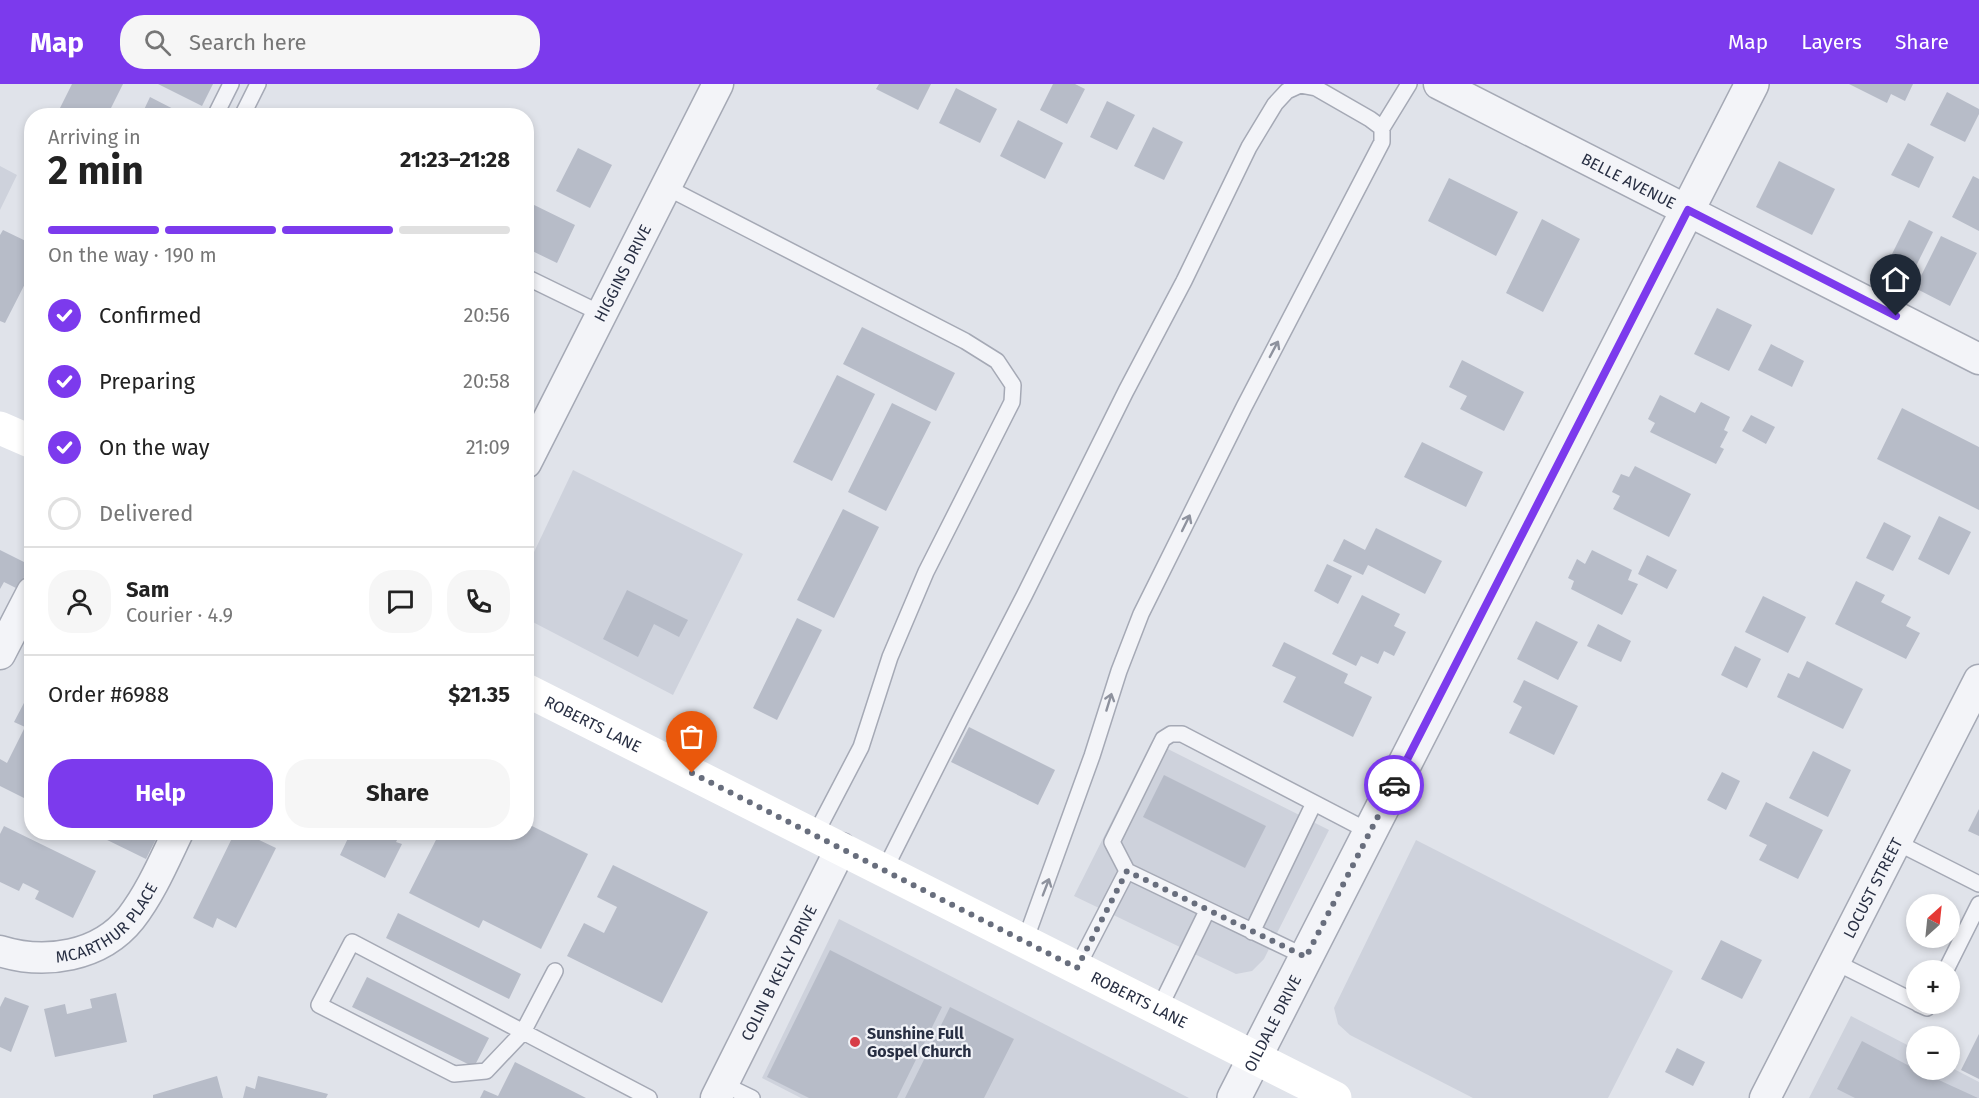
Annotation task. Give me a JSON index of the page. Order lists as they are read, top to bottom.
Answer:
{
  "streets": {
    "main road": ["ROBERTS LANE"],
    "street": [
      "BELLE AVENUE",
      "HIGGINS DRIVE",
      "LOCUST STREET",
      "MCARTHUR PLACE",
      "COLIN B KELLY DRIVE",
      "OILDALE DRIVE"
    ]
  },
  "crossings": [
    ["BELLE AVENUE", "OILDALE DRIVE"],
    ["ROBERTS LANE", "COLIN B KELLY DRIVE"],
    ["ROBERTS LANE", "OILDALE DRIVE"]
  ],
  "places": ["Sunshine Full Gospel Church"],
  "north": "top right",
  "page": {
    "header": "Map",
    "search": "Search here",
    "nav": ["Map", "Layers", "Share"],
    "heading": ["2 min", "Arriving in", "21:23–21:28"],
    "panel": [
      "Sam",
      "Courier · 4.9",
      "Order #6988",
      "$21.35"
    ],
    "bar": "On the way · 190 m",
    "list": [
      ["Confirmed", "20:56"],
      ["Preparing", "20:58"],
      ["On the way", "21:09"],
      "Delivered"
    ],
    "buttons": ["Help", "Share"],
    "map_buttons": ["+", "−"]
  }
}
